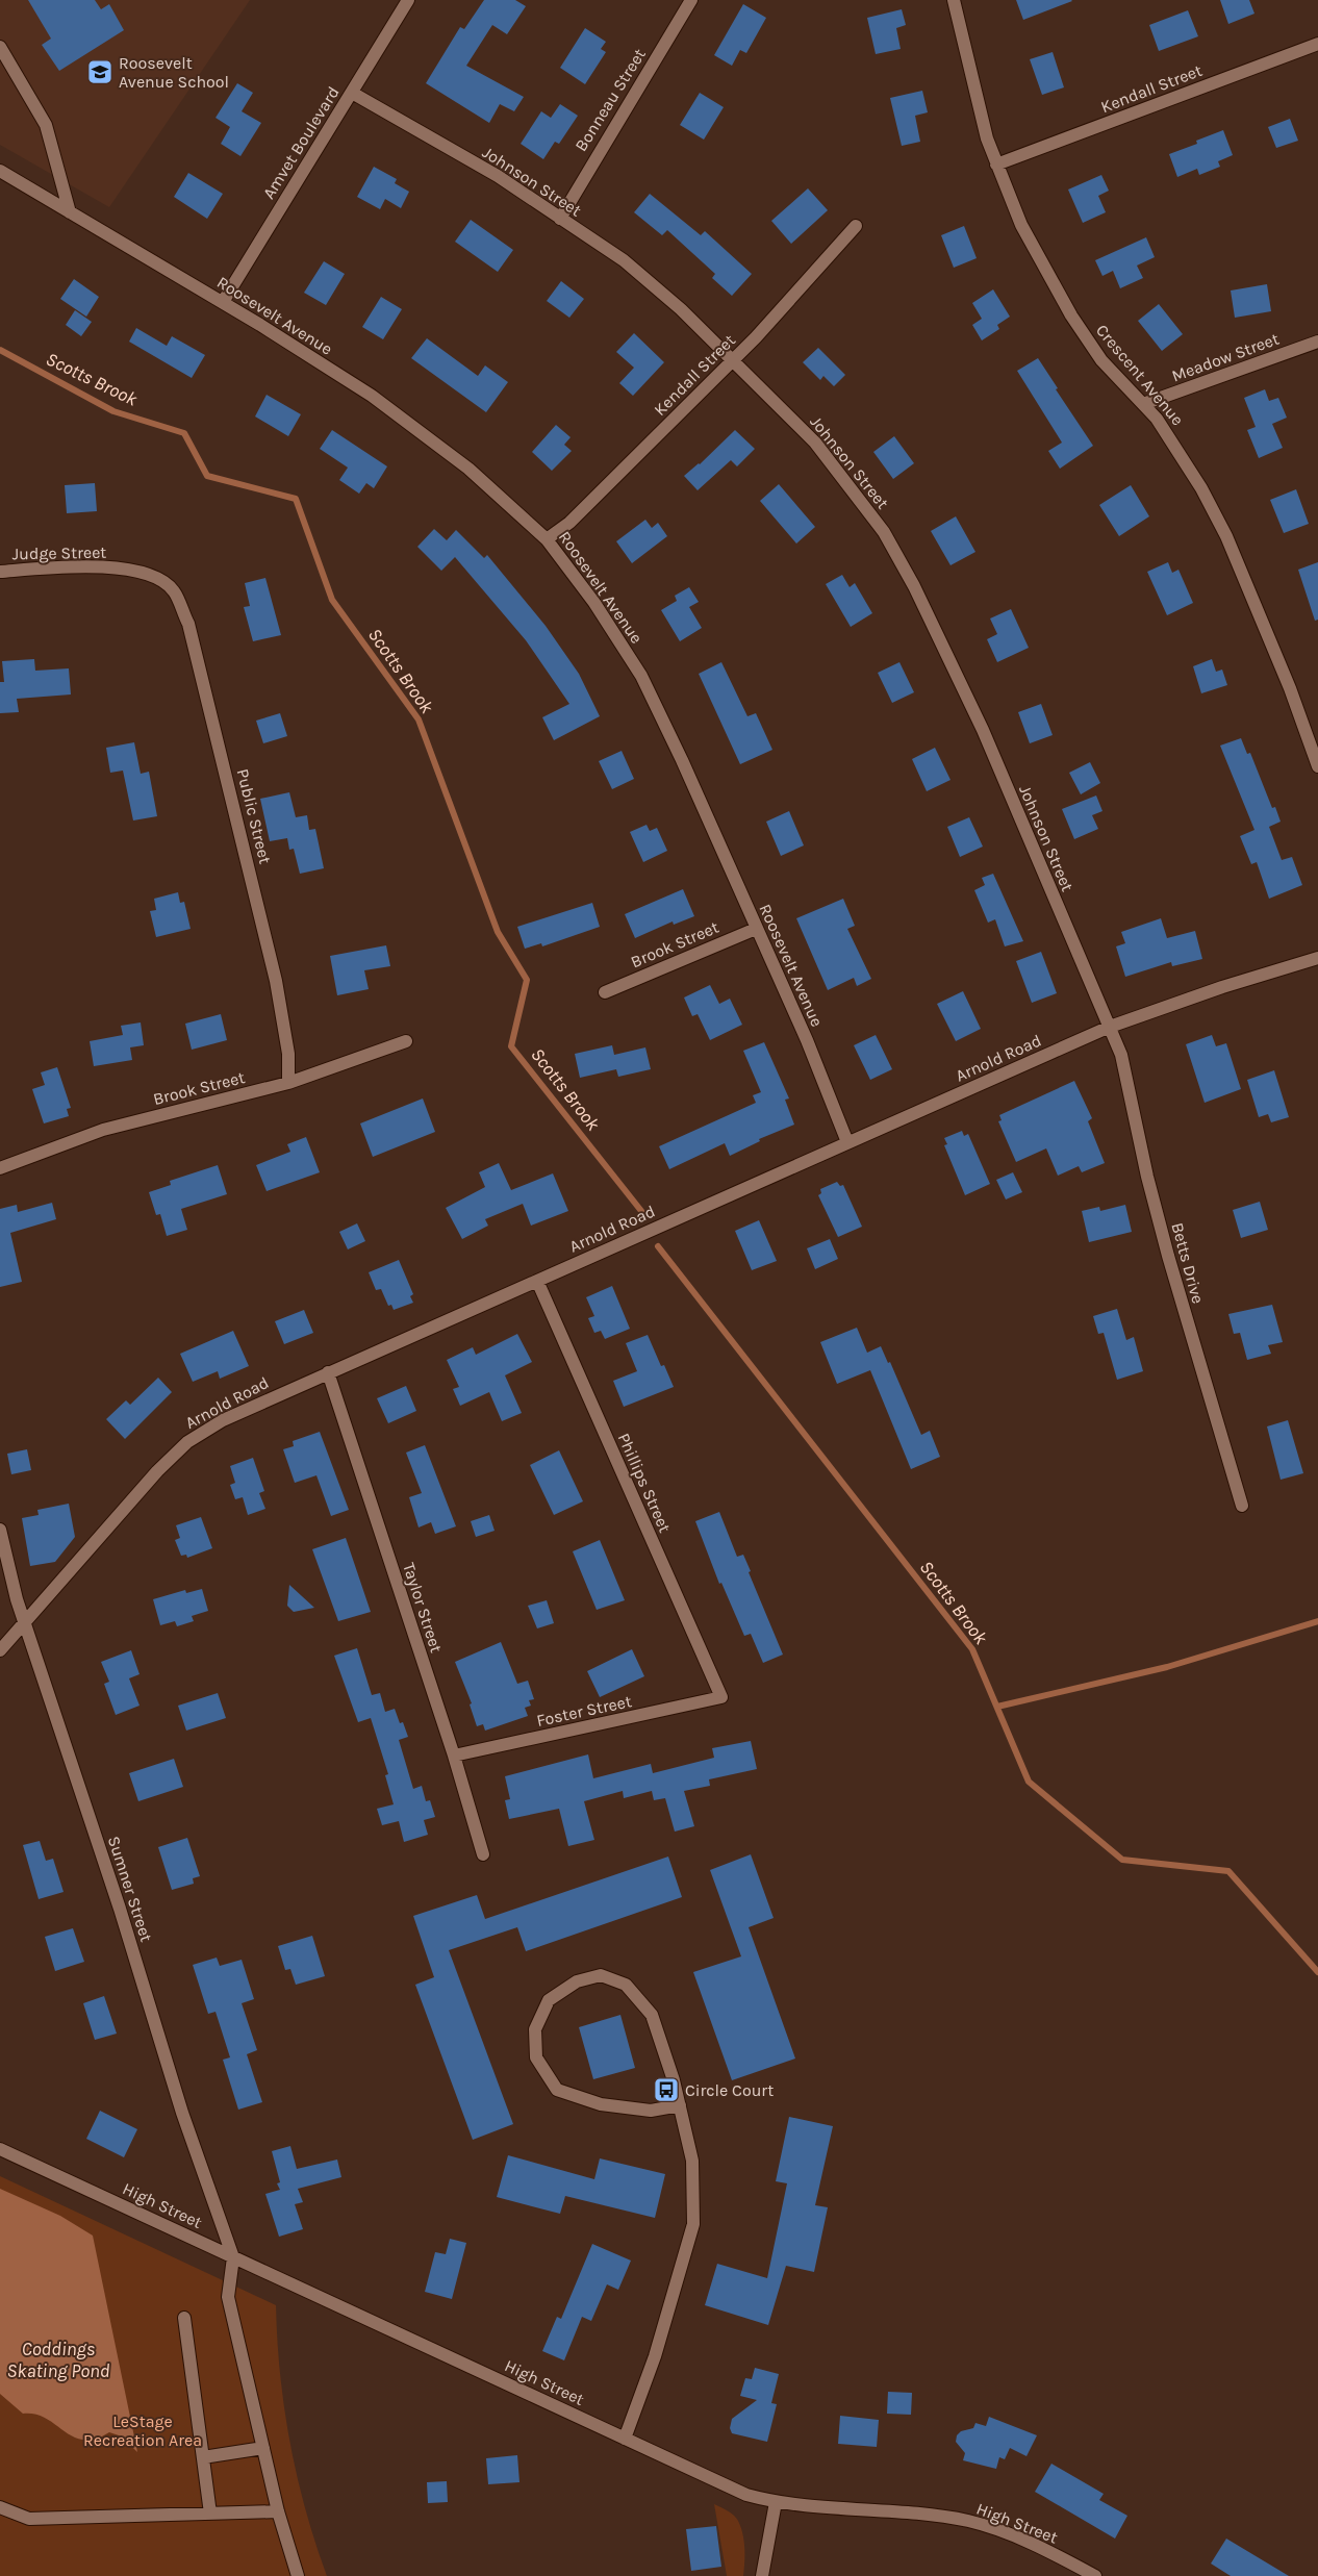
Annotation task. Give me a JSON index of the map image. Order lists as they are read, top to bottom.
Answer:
{
  "streets": {
    "street": [
      "Kendall Street",
      "Bonneau Street",
      "Amvet Boulevard",
      "Johnson Street",
      "Roosevelt Avenue",
      "Meadow Street",
      "Crescent Avenue",
      "Judge Street",
      "Public Street",
      "Brook Street",
      "Arnold Road",
      "Betts Drive",
      "Phillips Street",
      "Taylor Street",
      "Foster Street",
      "Sumner Street",
      "High Street"
    ]
  },
  "crossings": [
    ["Kendall Street", "Johnson Street"],
    ["Kendall Street", "Roosevelt Avenue"],
    ["Kendall Street", "Crescent Avenue"],
    ["Bonneau Street", "Johnson Street"],
    ["Amvet Boulevard", "Johnson Street"],
    ["Amvet Boulevard", "Roosevelt Avenue"],
    ["Johnson Street", "Arnold Road"],
    ["Johnson Street", "Betts Drive"],
    ["Roosevelt Avenue", "Brook Street"],
    ["Roosevelt Avenue", "Arnold Road"],
    ["Meadow Street", "Crescent Avenue"],
    ["Judge Street", "Public Street"],
    ["Public Street", "Brook Street"],
    ["Arnold Road", "Betts Drive"],
    ["Arnold Road", "Phillips Street"],
    ["Arnold Road", "Taylor Street"],
    ["Arnold Road", "Sumner Street"],
    ["Phillips Street", "Foster Street"],
    ["Taylor Street", "Foster Street"],
    ["Sumner Street", "High Street"]
  ],
  "water": ["Scotts Brook", "Coddings Skating Pond"],
  "parks": ["LeStage Recreation Area"],
  "places": {
    "school or university": ["Roosevelt Avenue School"],
    "bus stop": ["Circle Court"]
  }
}
